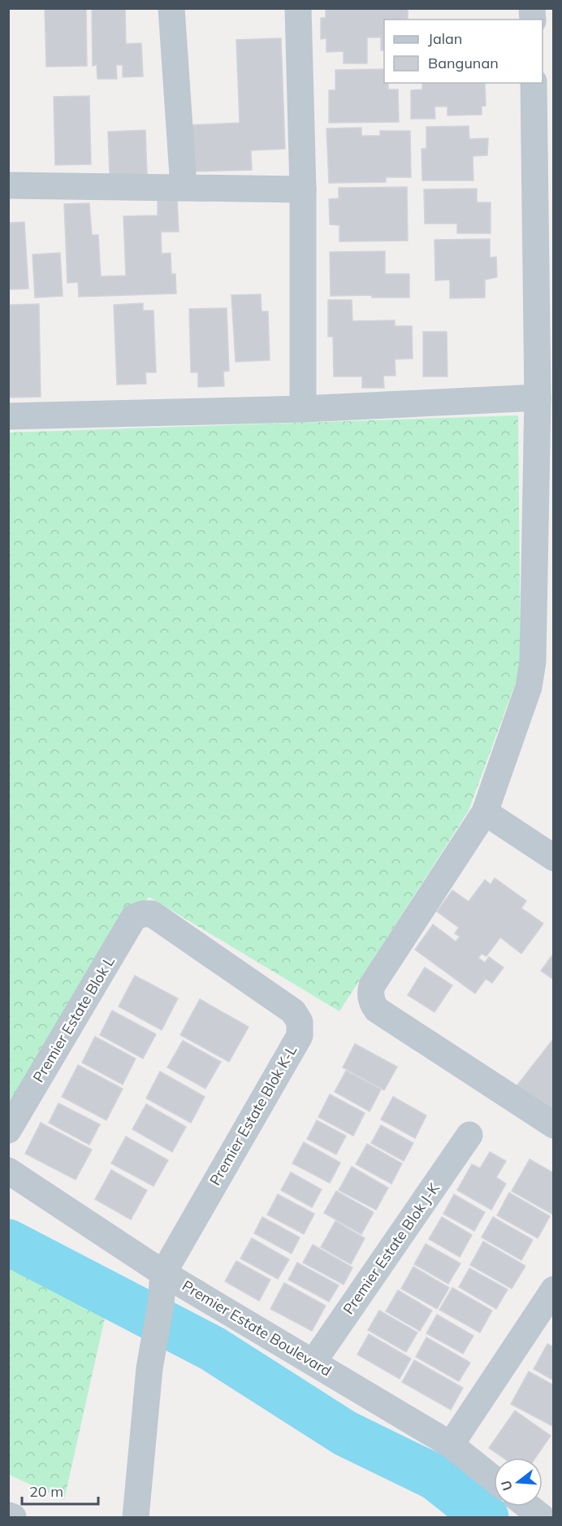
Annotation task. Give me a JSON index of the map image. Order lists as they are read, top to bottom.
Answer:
{
  "streets": {
    "street": [
      "Premier Estate Blok L",
      "Premier Estate Blok K-L",
      "Premier Estate Blok J-K",
      "Premier Estate Boulevard"
    ]
  },
  "crossings": [
    ["Premier Estate Blok L", "Premier Estate Blok K-L"],
    ["Premier Estate Blok K-L", "Premier Estate Boulevard"],
    ["Premier Estate Blok J-K", "Premier Estate Boulevard"]
  ],
  "legend": ["Jalan", "Bangunan"],
  "scale_bar": "20 m",
  "north": "left"
}
